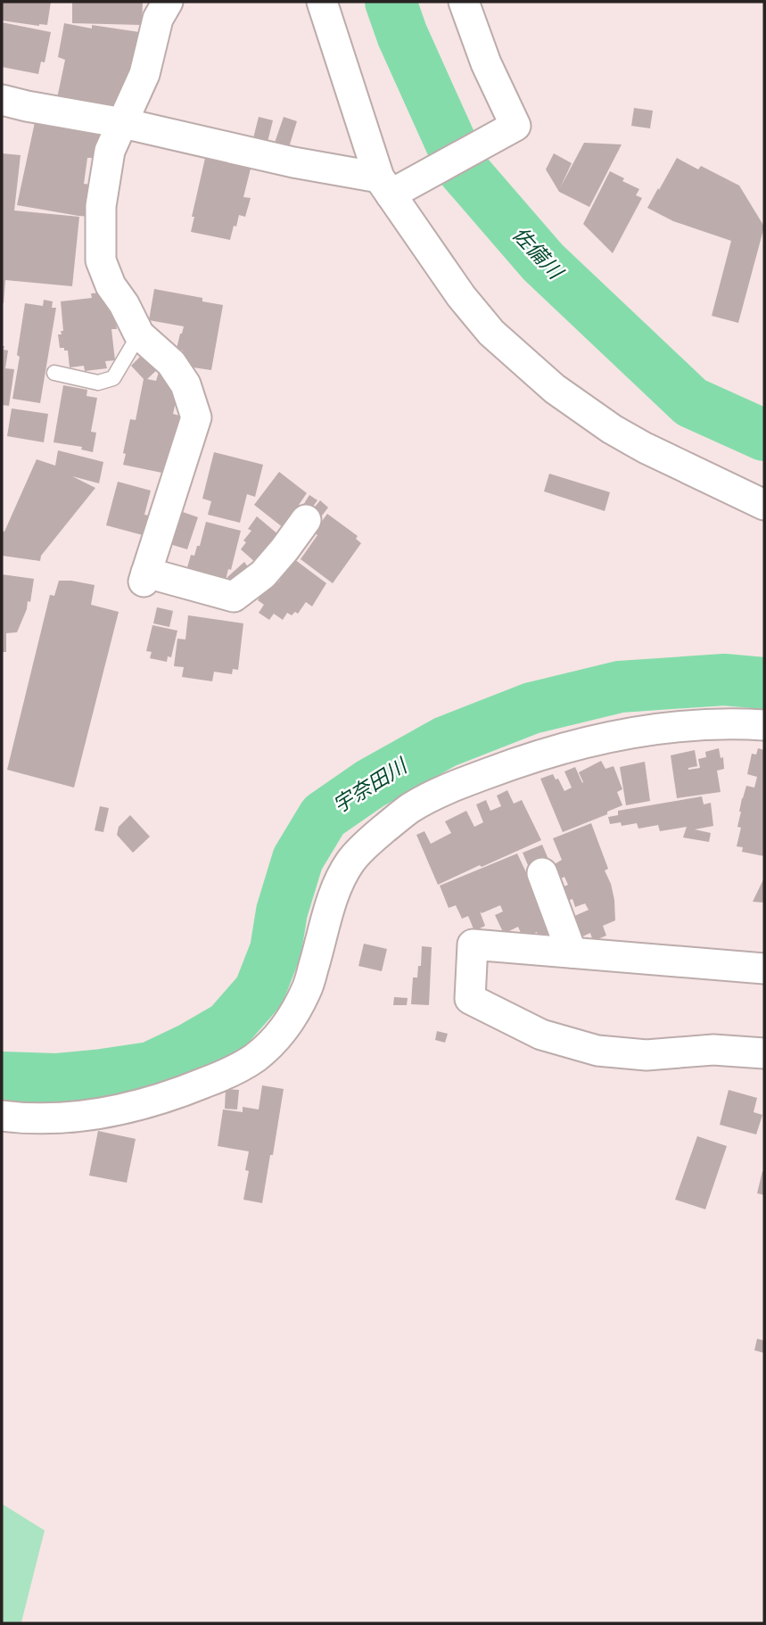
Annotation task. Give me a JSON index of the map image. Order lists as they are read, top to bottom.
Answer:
{
  "water": ["佐備川", "宇奈田川"]
}
